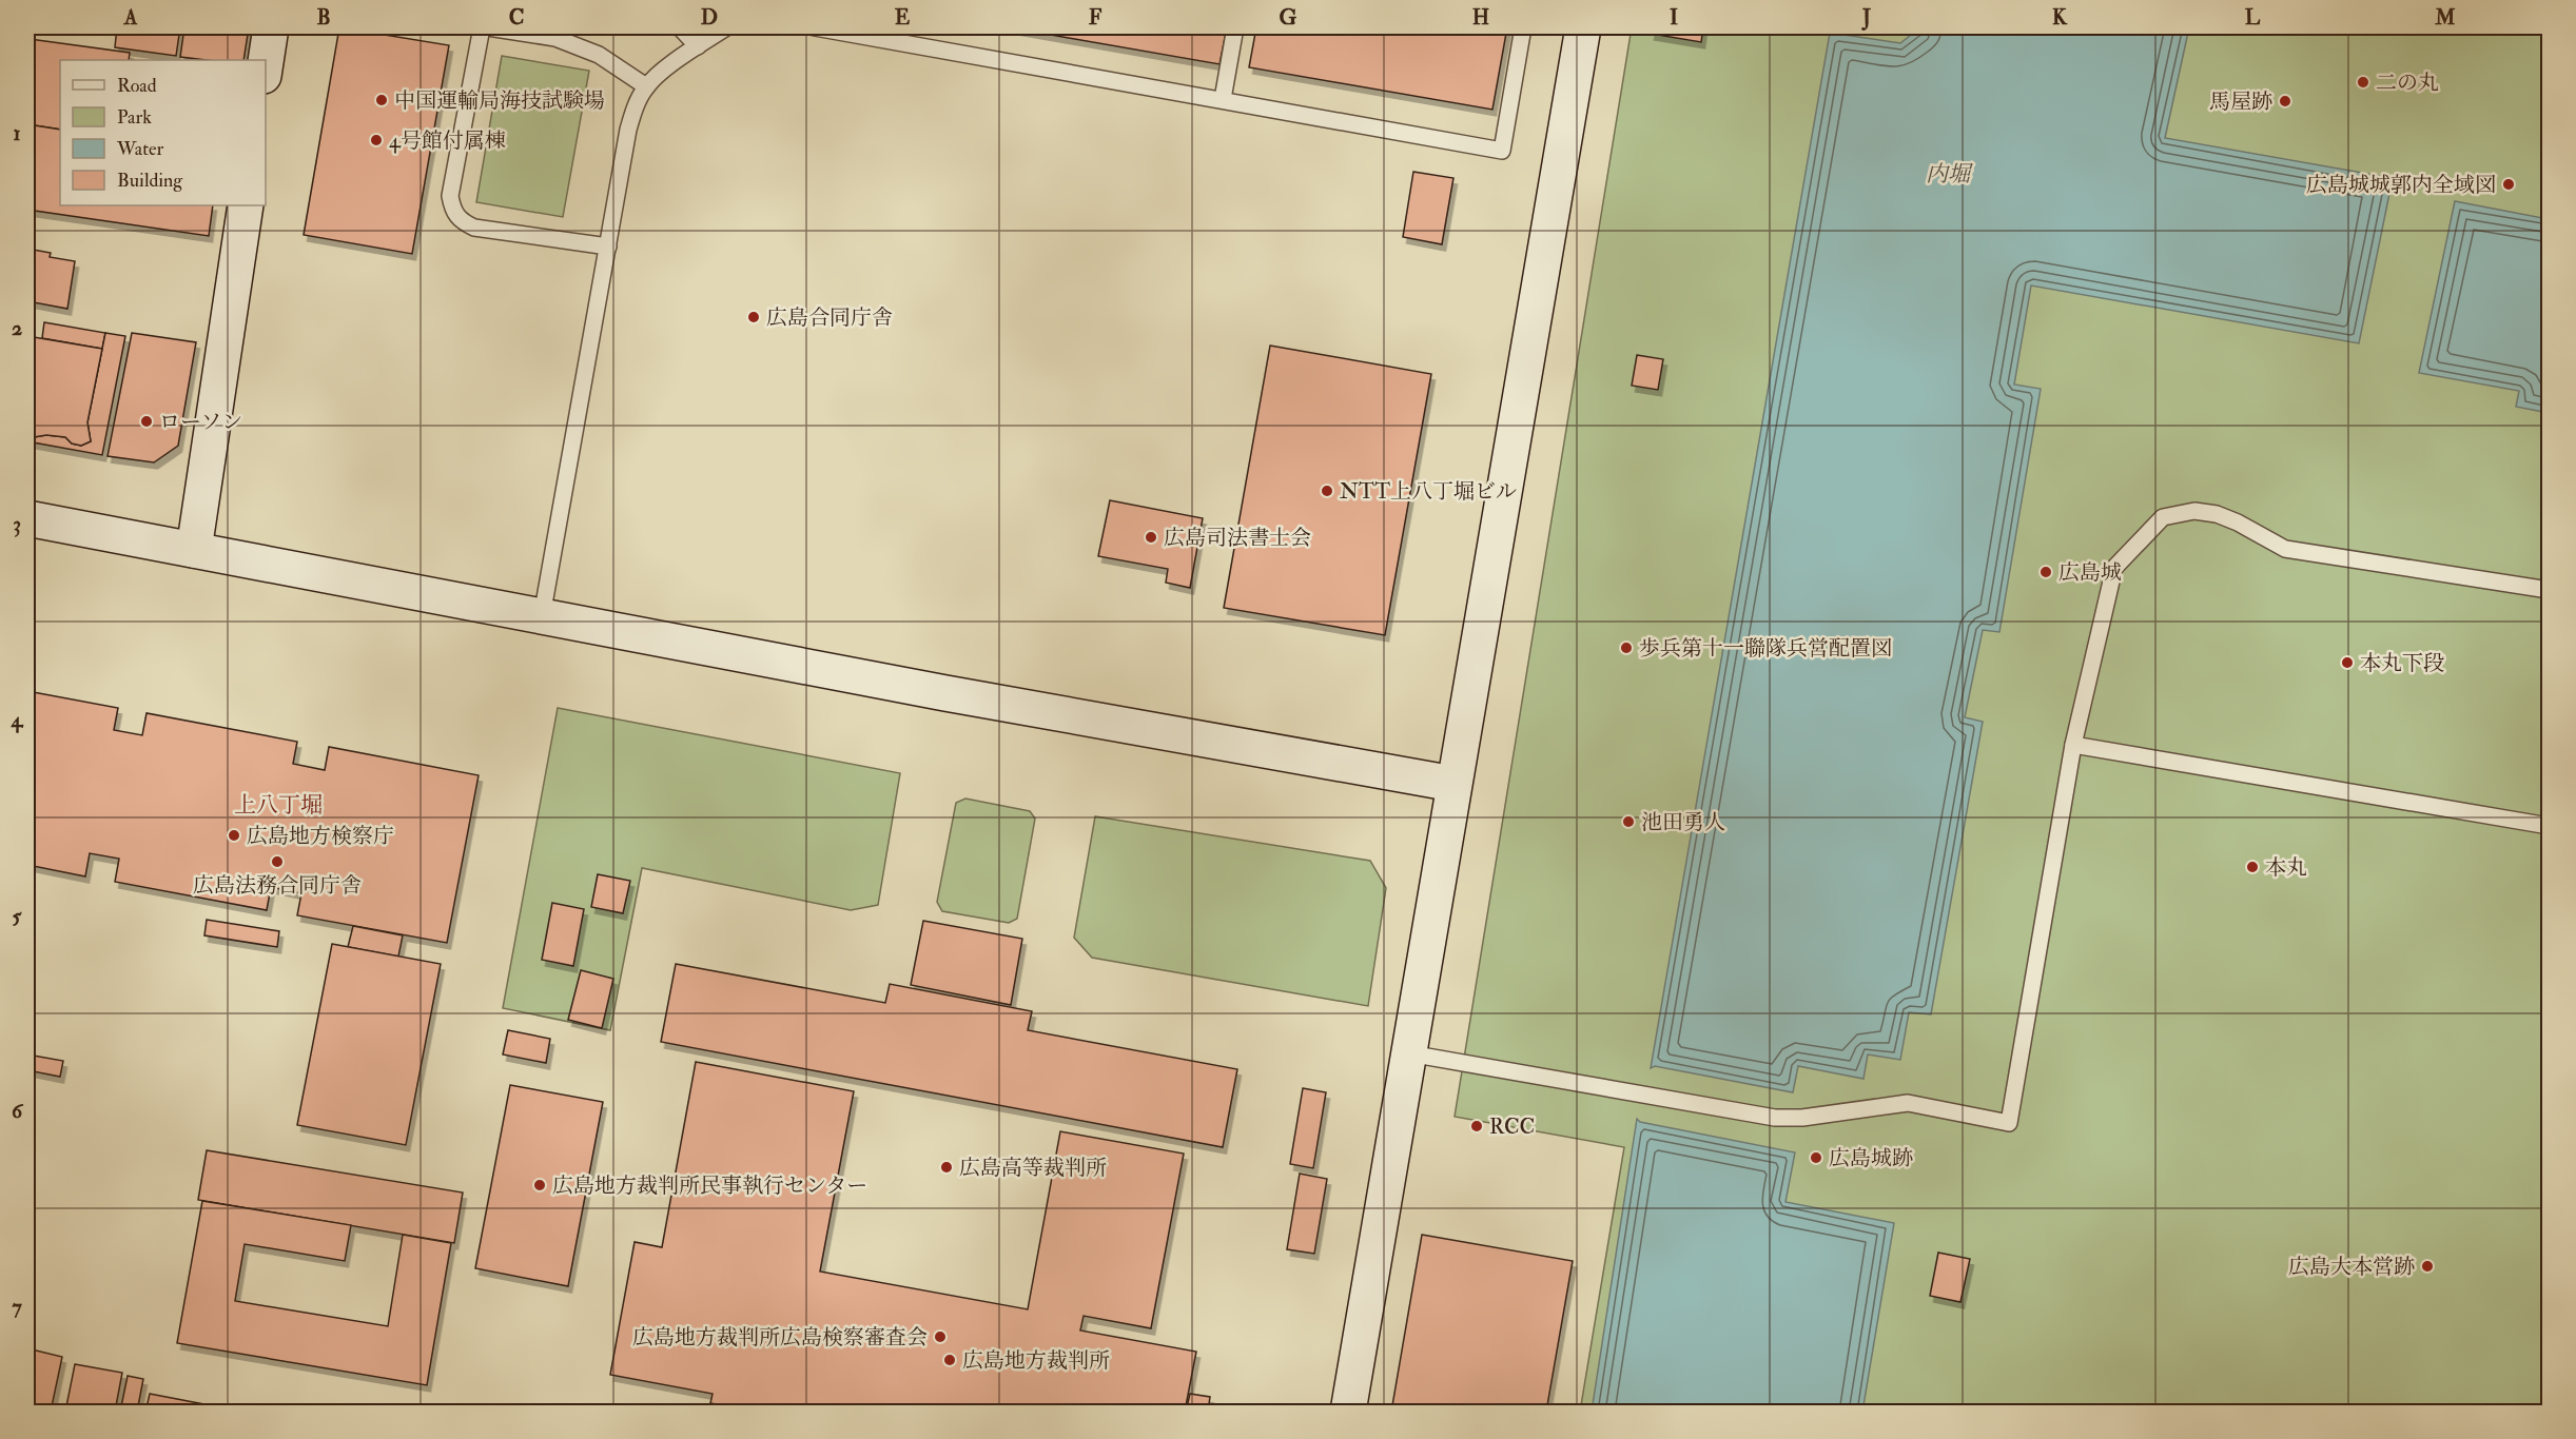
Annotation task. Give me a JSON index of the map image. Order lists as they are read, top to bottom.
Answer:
{
  "districts": ["上八丁堀"],
  "water": ["内堀"],
  "places": [
    "二の丸",
    "中国運輸局海技試験場",
    "馬屋跡",
    "4号館付属棟",
    "広島城城郭内全域図",
    "広島合同庁舎",
    "ローソン",
    "NTT上八丁堀ビル",
    "広島司法書士会",
    "広島城",
    "歩兵第十一聯隊兵営配置図",
    "本丸下段",
    "池田勇人",
    "広島地方検察庁",
    "広島法務合同庁舎",
    "本丸",
    "RCC",
    "広島城跡",
    "広島高等裁判所",
    "広島地方裁判所民事執行センター",
    "広島大本営跡",
    "広島地方裁判所広島検察審査会",
    "広島地方裁判所"
  ],
  "legend": [
    "Road",
    "Park",
    "Water",
    "Building"
  ],
  "grid": {
    "columns": [
      "A",
      "B",
      "C",
      "D",
      "E",
      "F",
      "G",
      "H",
      "I",
      "J",
      "K",
      "L",
      "M"
    ],
    "rows": [
      "1",
      "2",
      "3",
      "4",
      "5",
      "6",
      "7"
    ]
  }
}
